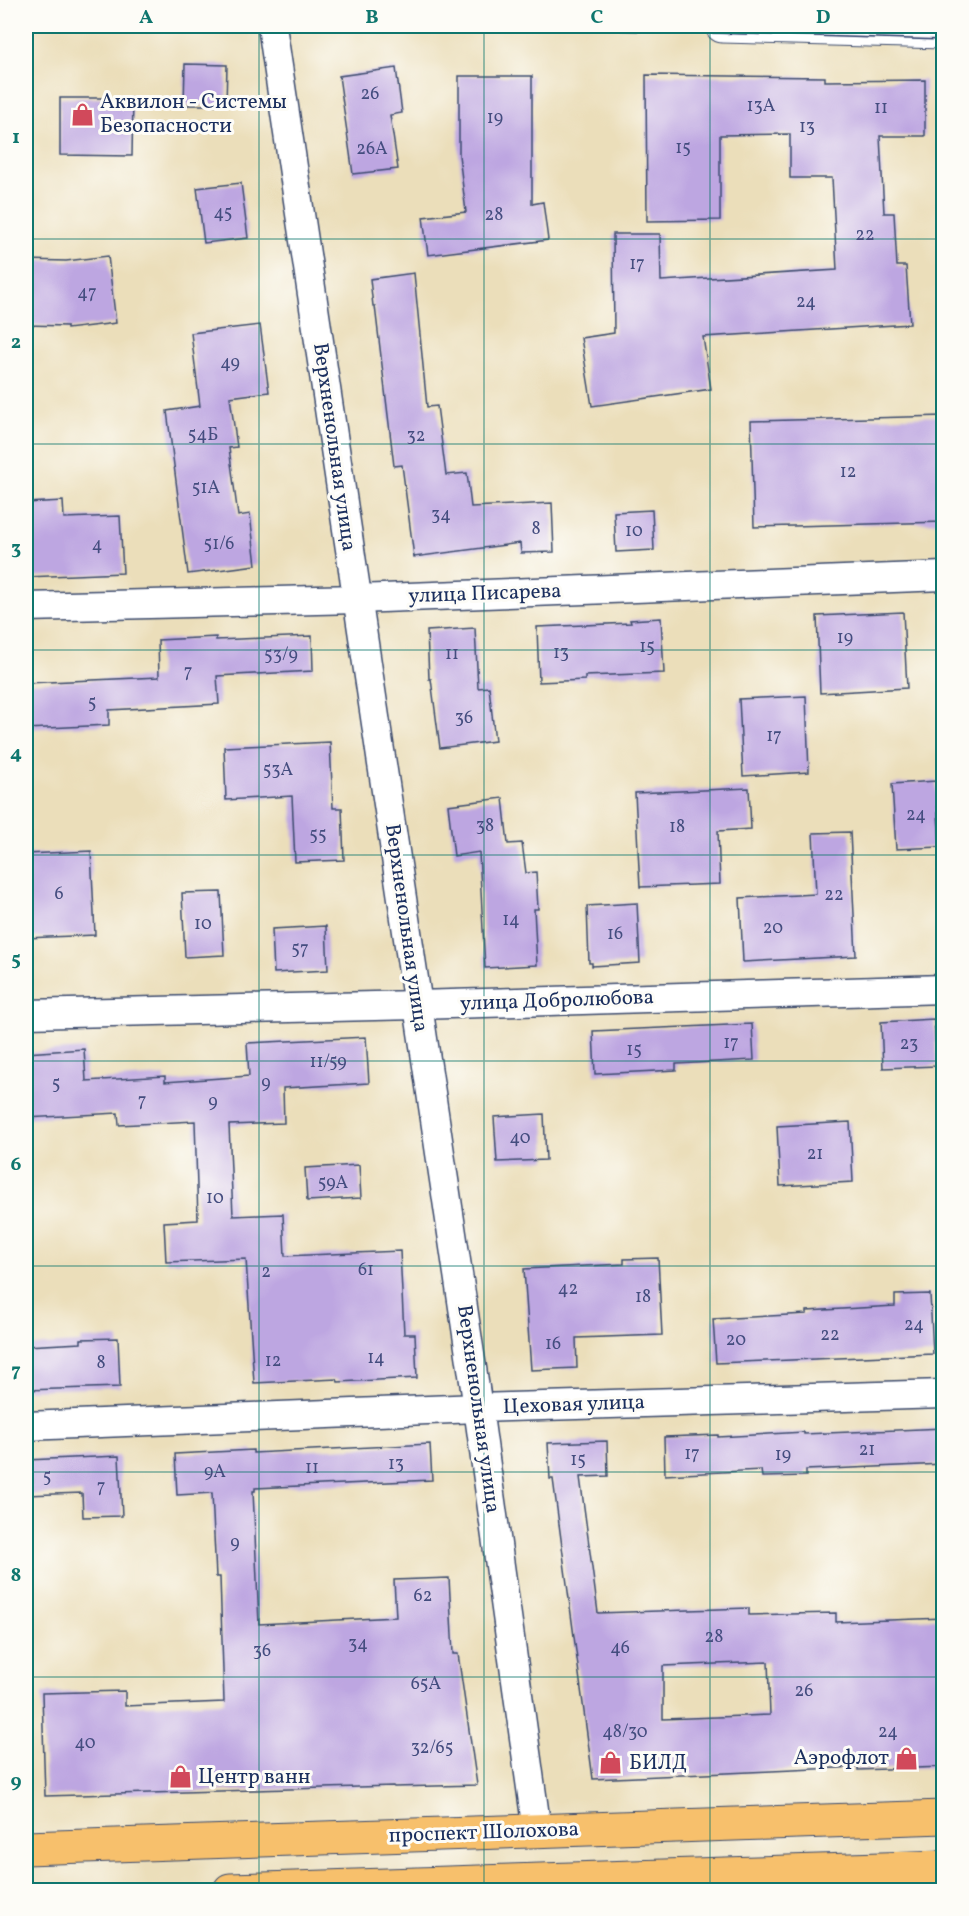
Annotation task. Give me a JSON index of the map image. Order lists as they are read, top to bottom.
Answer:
{
  "streets": {
    "main road": ["проспект Шолохова"],
    "street": [
      "Верхненольная улица",
      "улица Писарева",
      "улица Добролюбова",
      "Цеховая улица"
    ]
  },
  "crossings": [
    ["Верхненольная улица", "улица Писарева"],
    ["Верхненольная улица", "улица Добролюбова"],
    ["Верхненольная улица", "Цеховая улица"],
    ["Верхненольная улица", "проспект Шолохова"]
  ],
  "places": {
    "shop": [
      "Аквилон - Системы Безопасности",
      "Аэрофлот",
      "БИЛД",
      "Центр ванн"
    ]
  },
  "house_numbers": [
    "26",
    "13А",
    "11",
    "19",
    "13",
    "15",
    "26А",
    "45",
    "28",
    "22",
    "17",
    "47",
    "24",
    "49",
    "54Б",
    "32",
    "12",
    "51А",
    "34",
    "8",
    "10",
    "51/6",
    "4",
    "19",
    "15",
    "13",
    "11",
    "53/9",
    "7",
    "5",
    "36",
    "17",
    "53А",
    "24",
    "38",
    "18",
    "55",
    "6",
    "22",
    "14",
    "10",
    "20",
    "16",
    "57",
    "17",
    "23",
    "15",
    "11/59",
    "9",
    "5",
    "7",
    "9",
    "40",
    "21",
    "59А",
    "10",
    "61",
    "2",
    "42",
    "18",
    "24",
    "22",
    "20",
    "16",
    "14",
    "12",
    "8",
    "21",
    "17",
    "19",
    "15",
    "13",
    "11",
    "9А",
    "5",
    "7",
    "9",
    "62",
    "28",
    "34",
    "46",
    "36",
    "65А",
    "26",
    "48/30",
    "24",
    "40",
    "32/65"
  ],
  "grid": {
    "columns": [
      "A",
      "B",
      "C",
      "D"
    ],
    "rows": [
      "1",
      "2",
      "3",
      "4",
      "5",
      "6",
      "7",
      "8",
      "9"
    ]
  }
}
